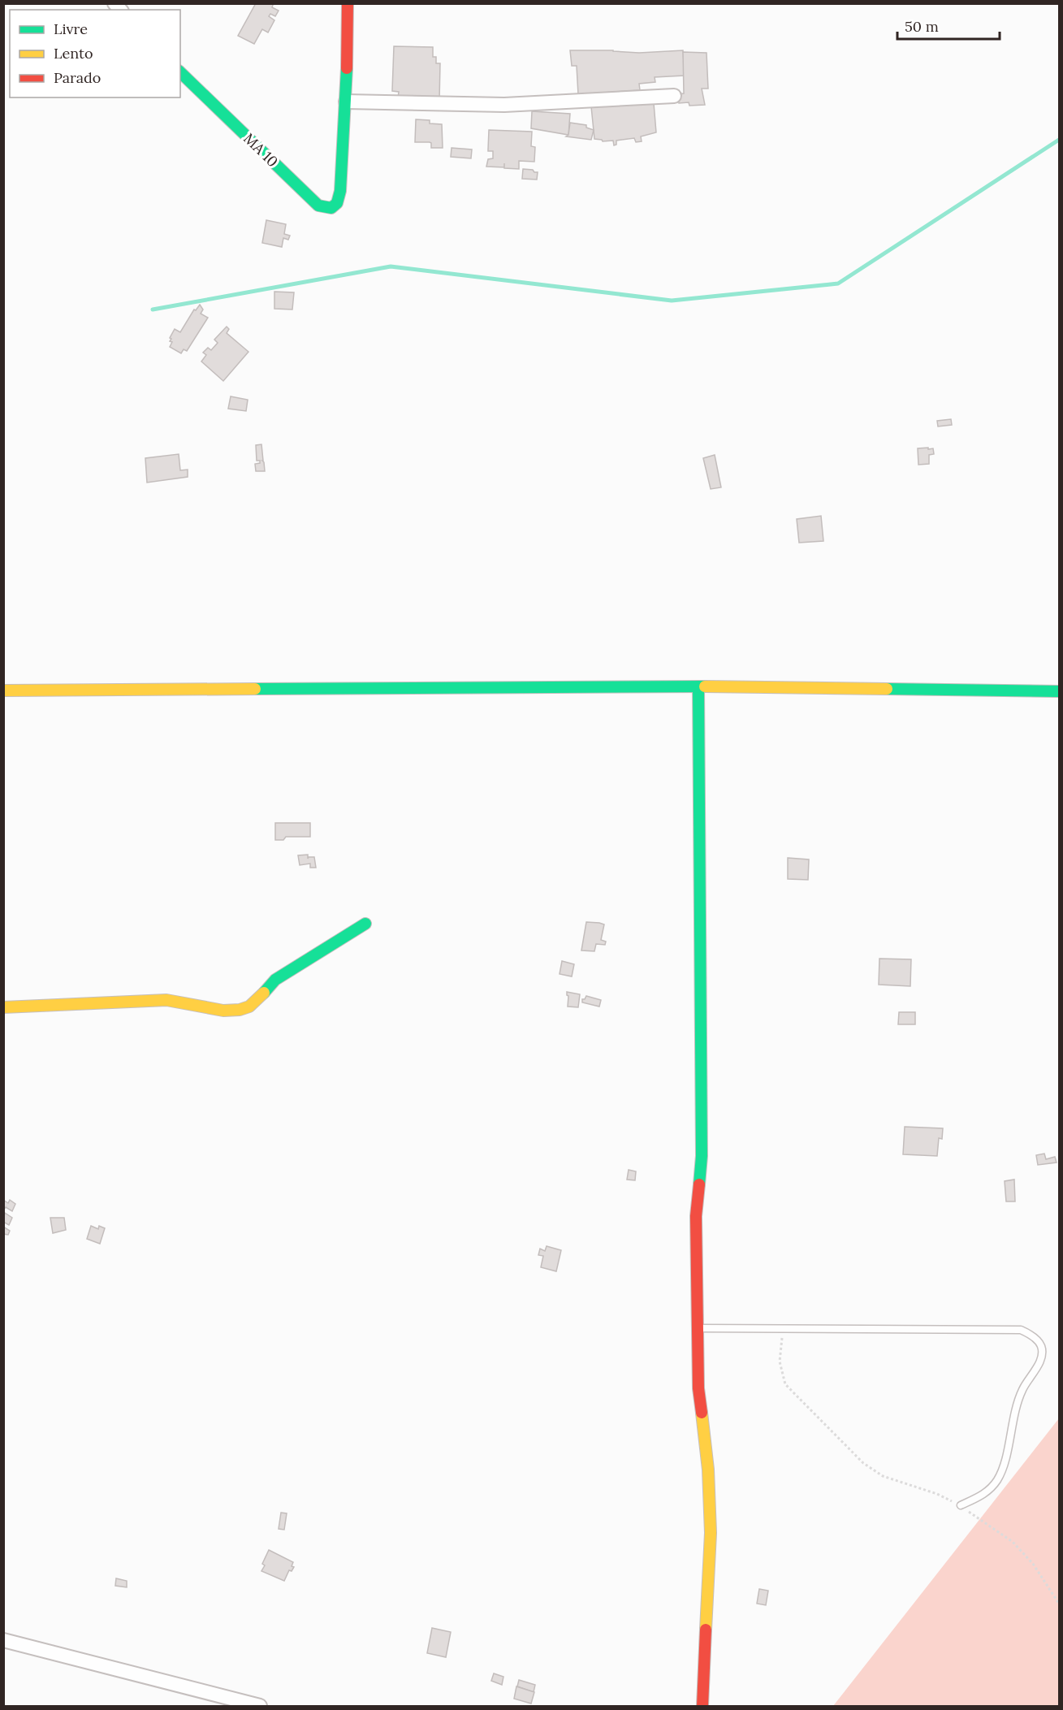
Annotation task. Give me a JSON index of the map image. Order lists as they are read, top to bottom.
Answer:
{
  "streets": {
    "street": ["MA 10"]
  },
  "legend": ["Livre", "Lento", "Parado"],
  "scale_bar": "50 m"
}
